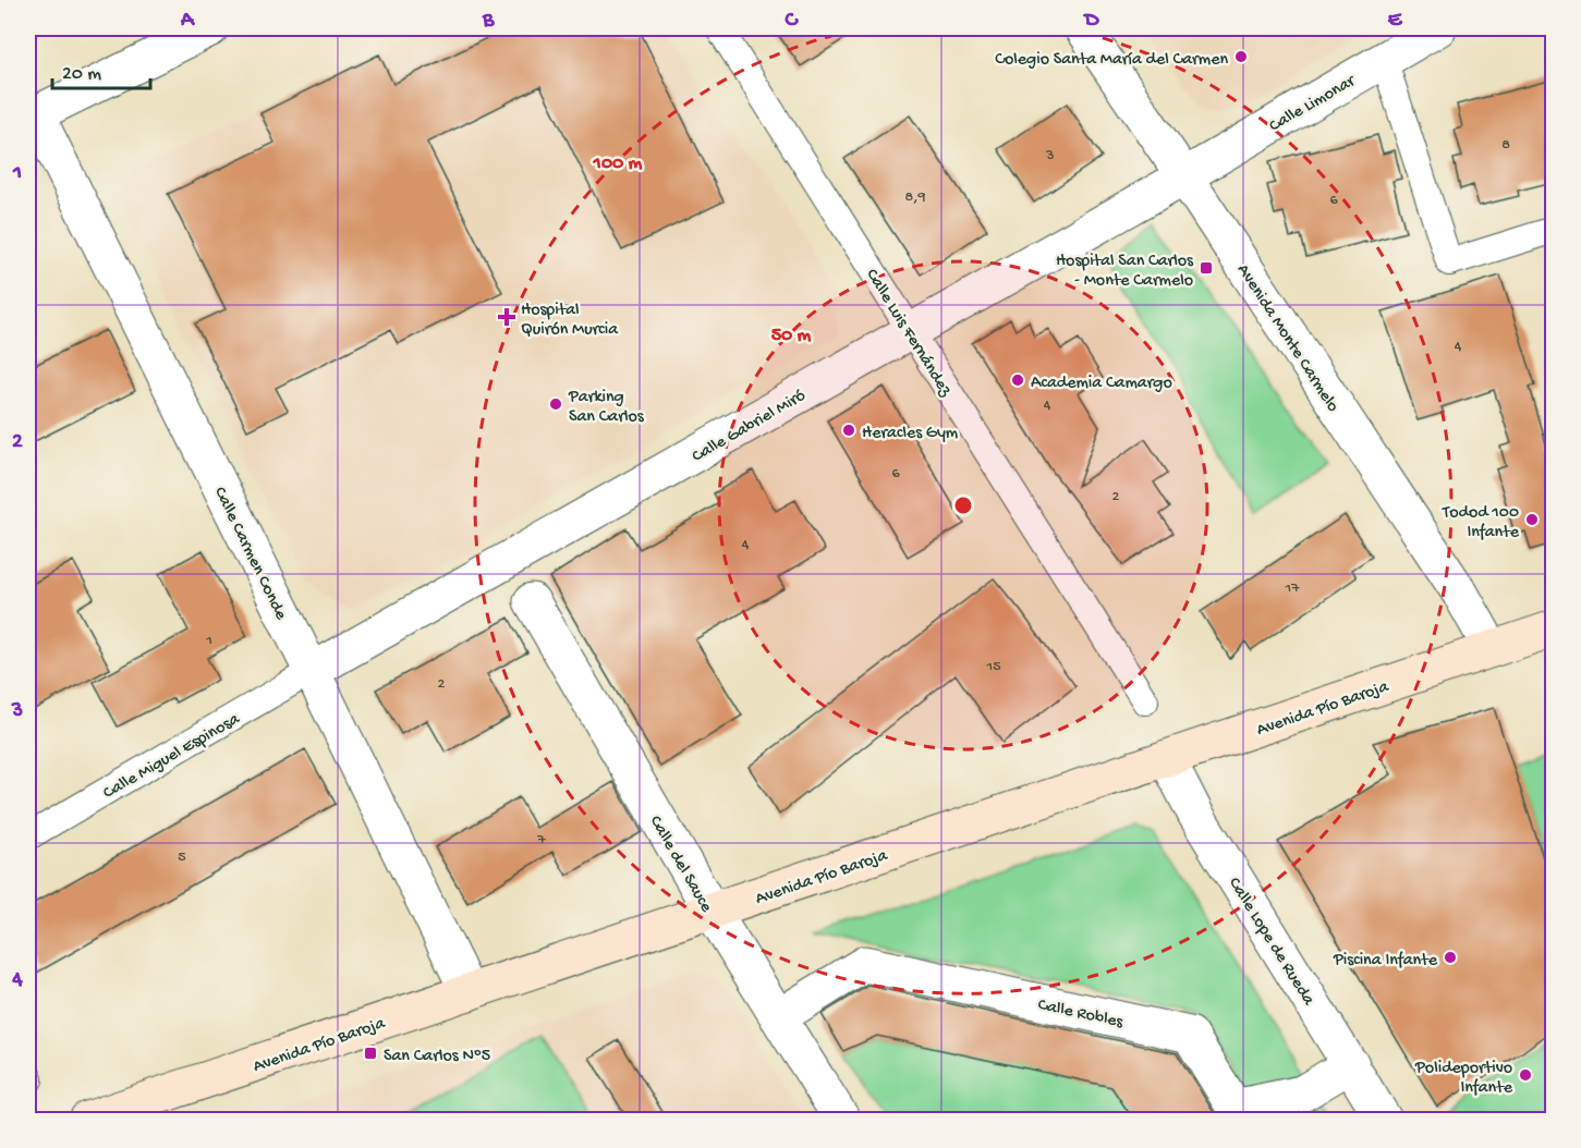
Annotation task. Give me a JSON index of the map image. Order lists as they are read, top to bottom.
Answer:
{
  "streets": {
    "main road": ["Avenida Pío Baroja"],
    "street": [
      "Calle Limonar",
      "Calle Luis Fernández",
      "Avenida Monte Carmelo",
      "Calle Gabriel Miró",
      "Calle Carmen Conde",
      "Calle Miguel Espinosa",
      "Calle del Sauce",
      "Calle Lope de Rueda",
      "Calle Robles"
    ]
  },
  "crossings": [
    ["Calle Limonar", "Avenida Monte Carmelo"],
    ["Calle Limonar", "Calle Gabriel Miró"],
    ["Calle Luis Fernández", "Calle Gabriel Miró"],
    ["Avenida Monte Carmelo", "Calle Gabriel Miró"],
    ["Avenida Monte Carmelo", "Avenida Pío Baroja"],
    ["Calle Gabriel Miró", "Calle Carmen Conde"],
    ["Calle Gabriel Miró", "Calle Miguel Espinosa"],
    ["Calle Carmen Conde", "Avenida Pío Baroja"],
    ["Calle Carmen Conde", "Calle Miguel Espinosa"],
    ["Avenida Pío Baroja", "Calle del Sauce"],
    ["Avenida Pío Baroja", "Calle Lope de Rueda"],
    ["Calle del Sauce", "Calle Robles"],
    ["Calle Lope de Rueda", "Calle Robles"]
  ],
  "places": {
    "other": [
      "Colegio Santa María del Carmen",
      "Academia Camargo",
      "Parking San Carlos",
      "Heracles Gym",
      "Todod 100 Infante",
      "Piscina Infante",
      "Polideportivo Infante"
    ],
    "transit": ["Hospital San Carlos - Monte Carmelo", "San Carlos Nº5"],
    "health": ["Hospital Quirón Murcia"]
  },
  "house_numbers": [
    "8",
    "3",
    "8,9",
    "6",
    "4",
    "4",
    "6",
    "2",
    "4",
    "17",
    "1",
    "15",
    "2",
    "7",
    "5"
  ],
  "scale_bar": "20 m",
  "grid": {
    "columns": [
      "A",
      "B",
      "C",
      "D",
      "E"
    ],
    "rows": [
      "1",
      "2",
      "3",
      "4"
    ]
  },
  "rings": ["100 m", "50 m"]
}
